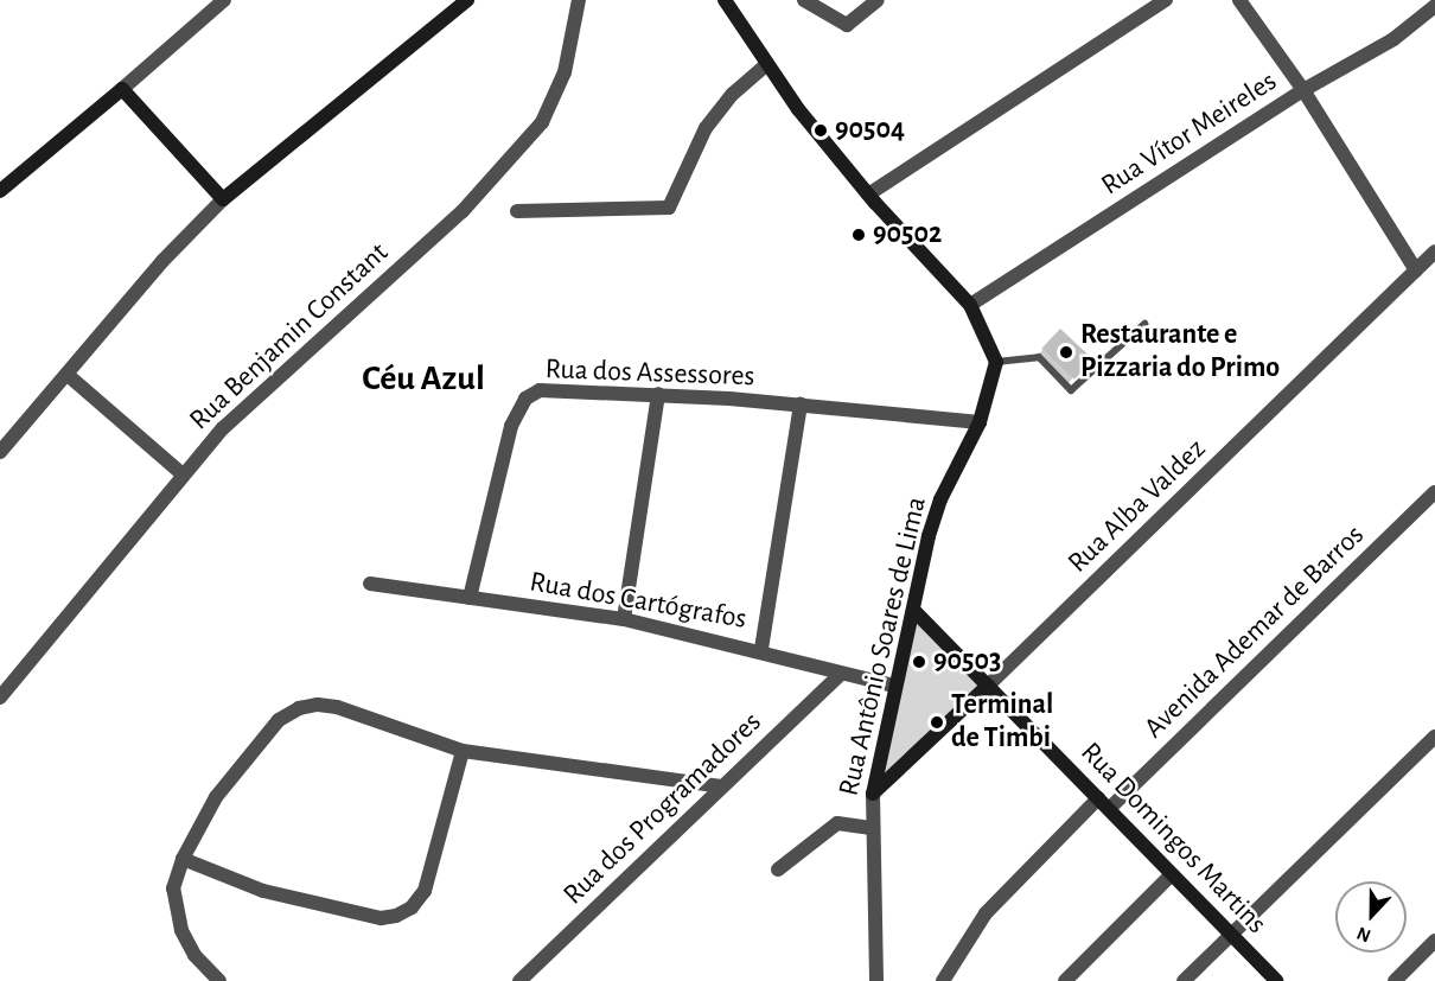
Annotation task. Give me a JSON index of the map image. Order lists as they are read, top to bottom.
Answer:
{
  "streets": {
    "street": [
      "Rua Vítor Meireles",
      "Rua Benjamin Constant",
      "Rua dos Assessores",
      "Rua Alba Valdez",
      "Rua dos Cartógrafos",
      "Avenida Ademar de Barros",
      "Rua Antônio Soares de Lima",
      "Rua dos Programadores",
      "Rua Domingos Martins"
    ]
  },
  "crossings": [
    ["Rua dos Assessores", "Rua dos Cartógrafos"],
    ["Rua dos Assessores", "Rua Antônio Soares de Lima"],
    ["Rua Alba Valdez", "Rua Antônio Soares de Lima"],
    ["Rua Alba Valdez", "Rua Domingos Martins"],
    ["Rua dos Cartógrafos", "Rua Antônio Soares de Lima"],
    ["Rua dos Cartógrafos", "Rua dos Programadores"],
    ["Avenida Ademar de Barros", "Rua Domingos Martins"],
    ["Rua Antônio Soares de Lima", "Rua Domingos Martins"]
  ],
  "districts": ["Céu Azul"],
  "places": [
    "90504",
    "90502",
    "Restaurante e Pizzaria do Primo",
    "90503",
    "Terminal de Timbi"
  ],
  "north": "bottom"
}
